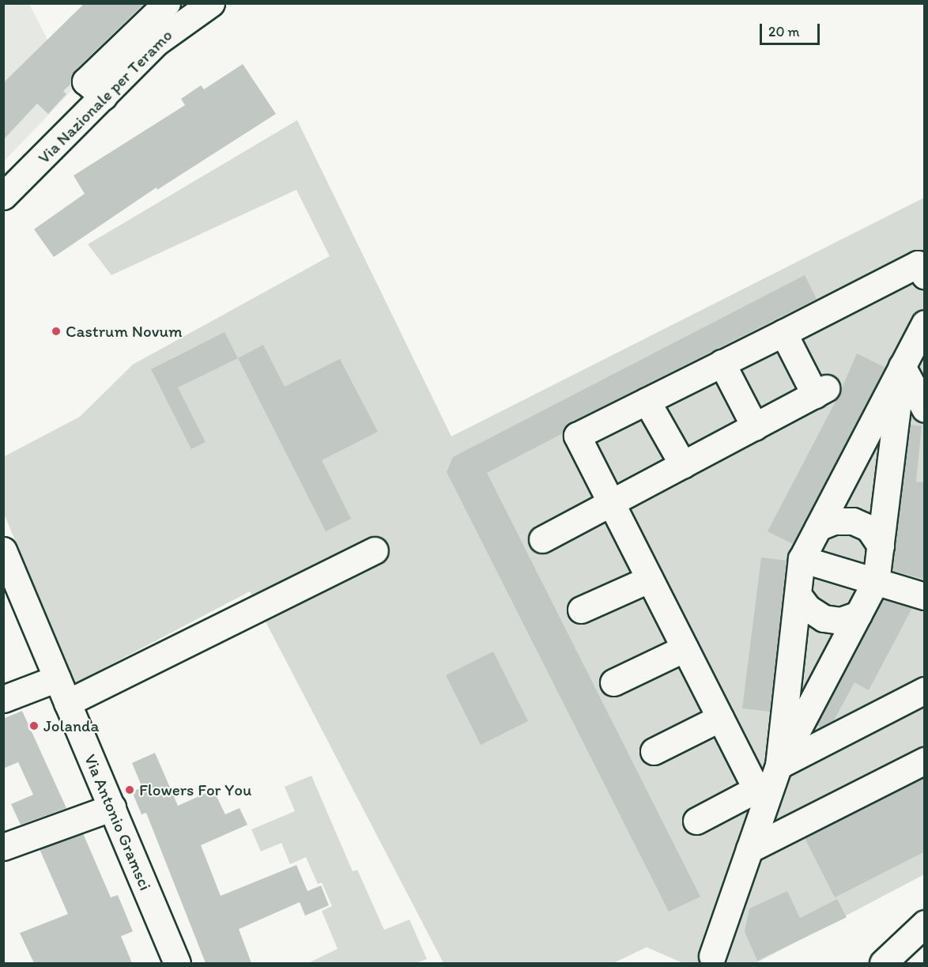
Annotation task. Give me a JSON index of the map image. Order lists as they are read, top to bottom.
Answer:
{
  "streets": {
    "street": ["Via Nazionale per Teramo", "Via Antonio Gramsci"]
  },
  "places": ["Castrum Novum", "Jolanda", "Flowers For You"],
  "scale_bar": "20 m"
}
